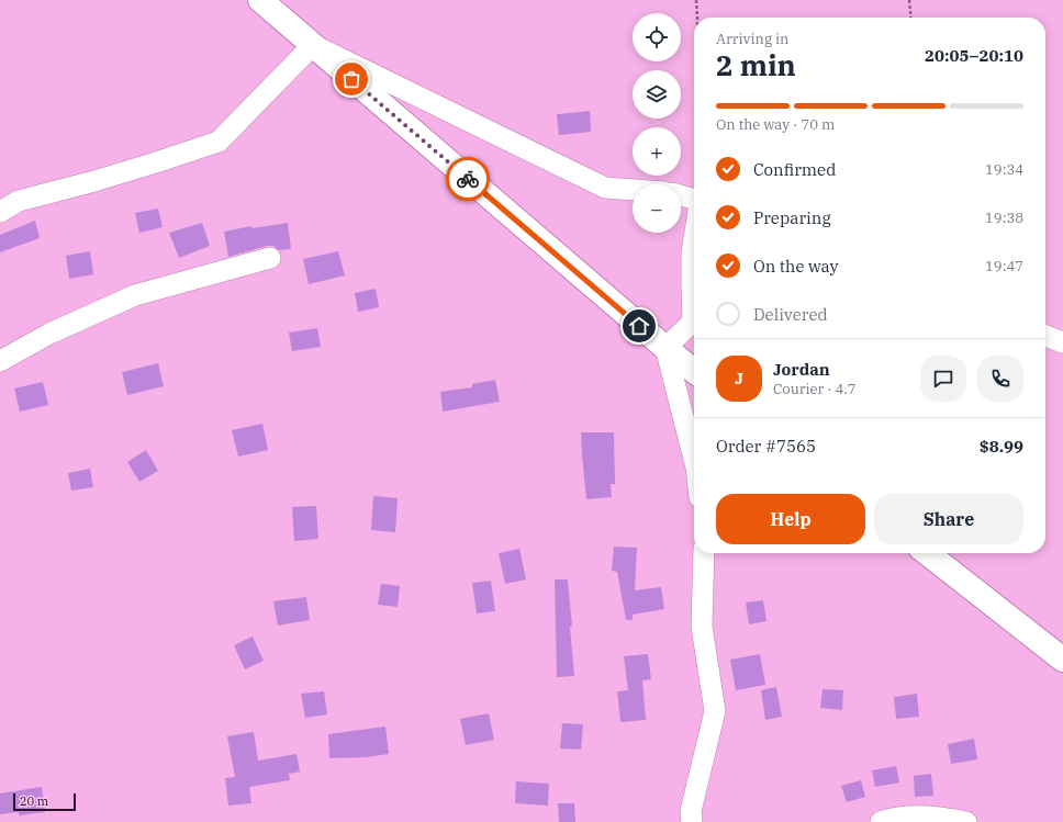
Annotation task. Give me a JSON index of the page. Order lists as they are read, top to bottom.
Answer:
{
  "scale_bar": "20 m",
  "page": {
    "map_buttons": ["+", "−"],
    "heading": ["2 min", "Arriving in", "20:05–20:10"],
    "panel": [
      "Jordan",
      "Courier · 4.7",
      "Order #7565",
      "$8.99"
    ],
    "bar": "On the way · 70 m",
    "list": [
      ["Confirmed", "19:34"],
      ["Preparing", "19:38"],
      ["On the way", "19:47"],
      "Delivered"
    ],
    "round": "J",
    "buttons": ["Help", "Share"],
    "scale": "20 m"
  }
}
